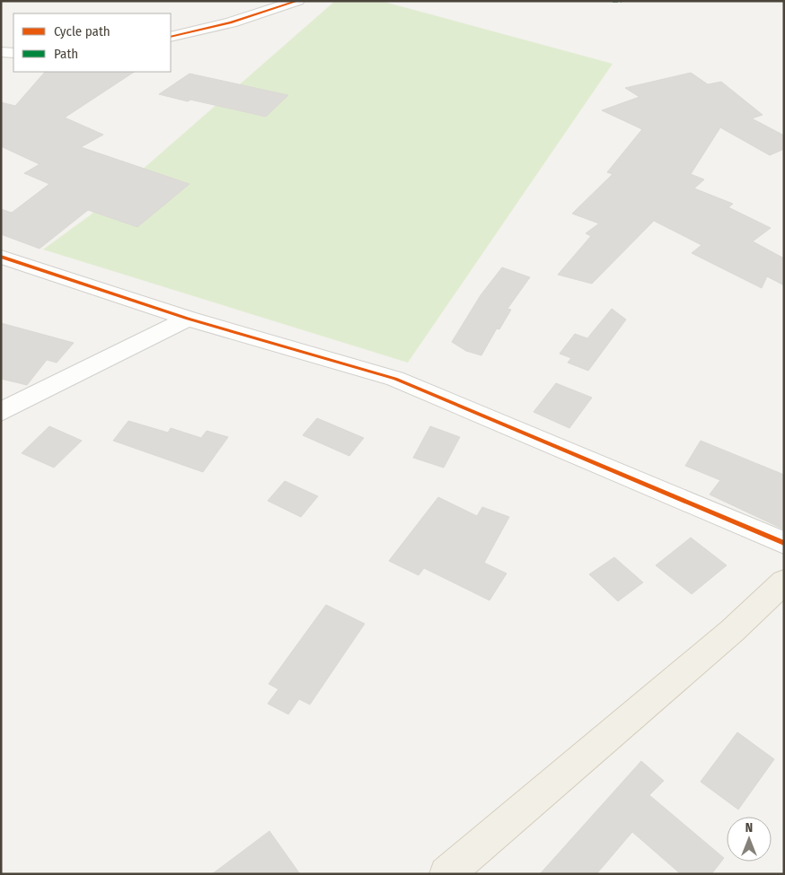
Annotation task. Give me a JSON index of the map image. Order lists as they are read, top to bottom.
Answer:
{
  "legend": ["Cycle path", "Path"],
  "north": "top"
}
